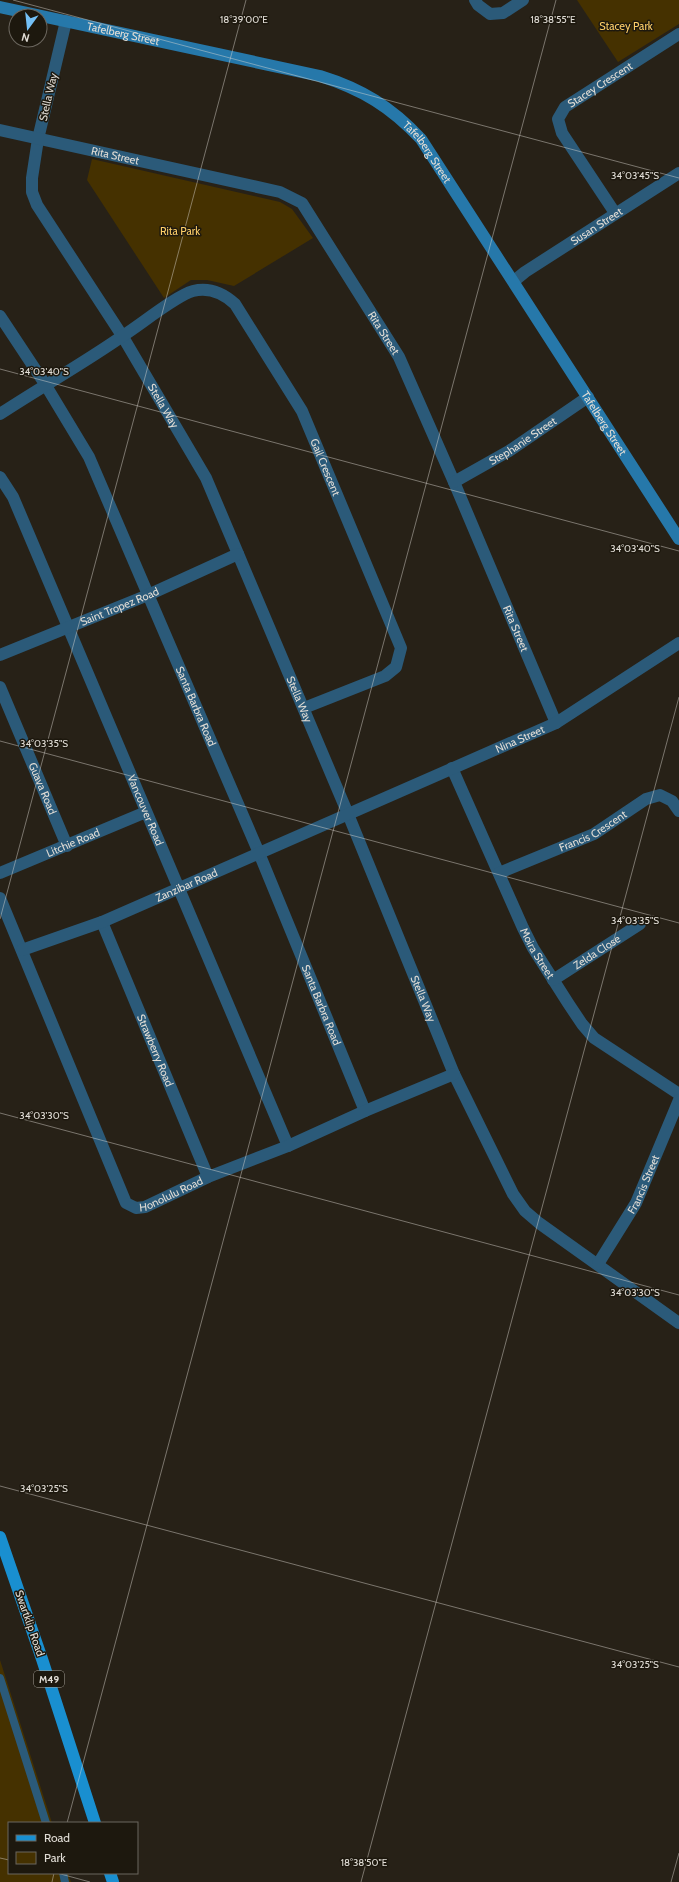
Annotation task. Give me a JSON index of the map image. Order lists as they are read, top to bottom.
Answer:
{
  "streets": {
    "main road": ["Swartklip Road", "M49"],
    "street": [
      "Tafelberg Street",
      "Stacey Crescent",
      "Stella Way",
      "Rita Street",
      "Susan Street",
      "Stephanie Street",
      "Gail Crescent",
      "Saint Tropez Road",
      "Santa Barbra Road",
      "Nina Street",
      "Guava Road",
      "Vancouver Road",
      "Francis Crescent",
      "Litchie Road",
      "Zanzibar Road",
      "Zelda Close",
      "Moira Street",
      "Strawberry Road",
      "Francis Street",
      "Honolulu Road"
    ]
  },
  "crossings": [
    ["Tafelberg Street", "Stella Way"],
    ["Tafelberg Street", "Susan Street"],
    ["Tafelberg Street", "Stephanie Street"],
    ["Stacey Crescent", "Susan Street"],
    ["Stella Way", "Rita Street"],
    ["Stella Way", "Gail Crescent"],
    ["Stella Way", "Saint Tropez Road"],
    ["Stella Way", "Nina Street"],
    ["Stella Way", "Zanzibar Road"],
    ["Stella Way", "Francis Street"],
    ["Stella Way", "Honolulu Road"],
    ["Rita Street", "Stephanie Street"],
    ["Rita Street", "Nina Street"],
    ["Gail Crescent", "Santa Barbra Road"],
    ["Saint Tropez Road", "Santa Barbra Road"],
    ["Saint Tropez Road", "Vancouver Road"],
    ["Santa Barbra Road", "Zanzibar Road"],
    ["Santa Barbra Road", "Honolulu Road"],
    ["Nina Street", "Zanzibar Road"],
    ["Nina Street", "Moira Street"],
    ["Guava Road", "Litchie Road"],
    ["Vancouver Road", "Litchie Road"],
    ["Vancouver Road", "Zanzibar Road"],
    ["Vancouver Road", "Honolulu Road"],
    ["Francis Crescent", "Moira Street"],
    ["Zanzibar Road", "Strawberry Road"],
    ["Zanzibar Road", "Honolulu Road"],
    ["Zelda Close", "Moira Street"],
    ["Strawberry Road", "Honolulu Road"]
  ],
  "parks": ["Stacey Park", "Rita Park"],
  "legend": ["Road", "Park"],
  "north": "bottom",
  "coordinates": [
    "18°39'00\"E",
    "18°38'55\"E",
    "34°03'45\"S",
    "34°03'40\"S",
    "34°03'35\"S",
    "34°03'30\"S",
    "34°03'25\"S",
    "18°38'50\"E"
  ]
}
